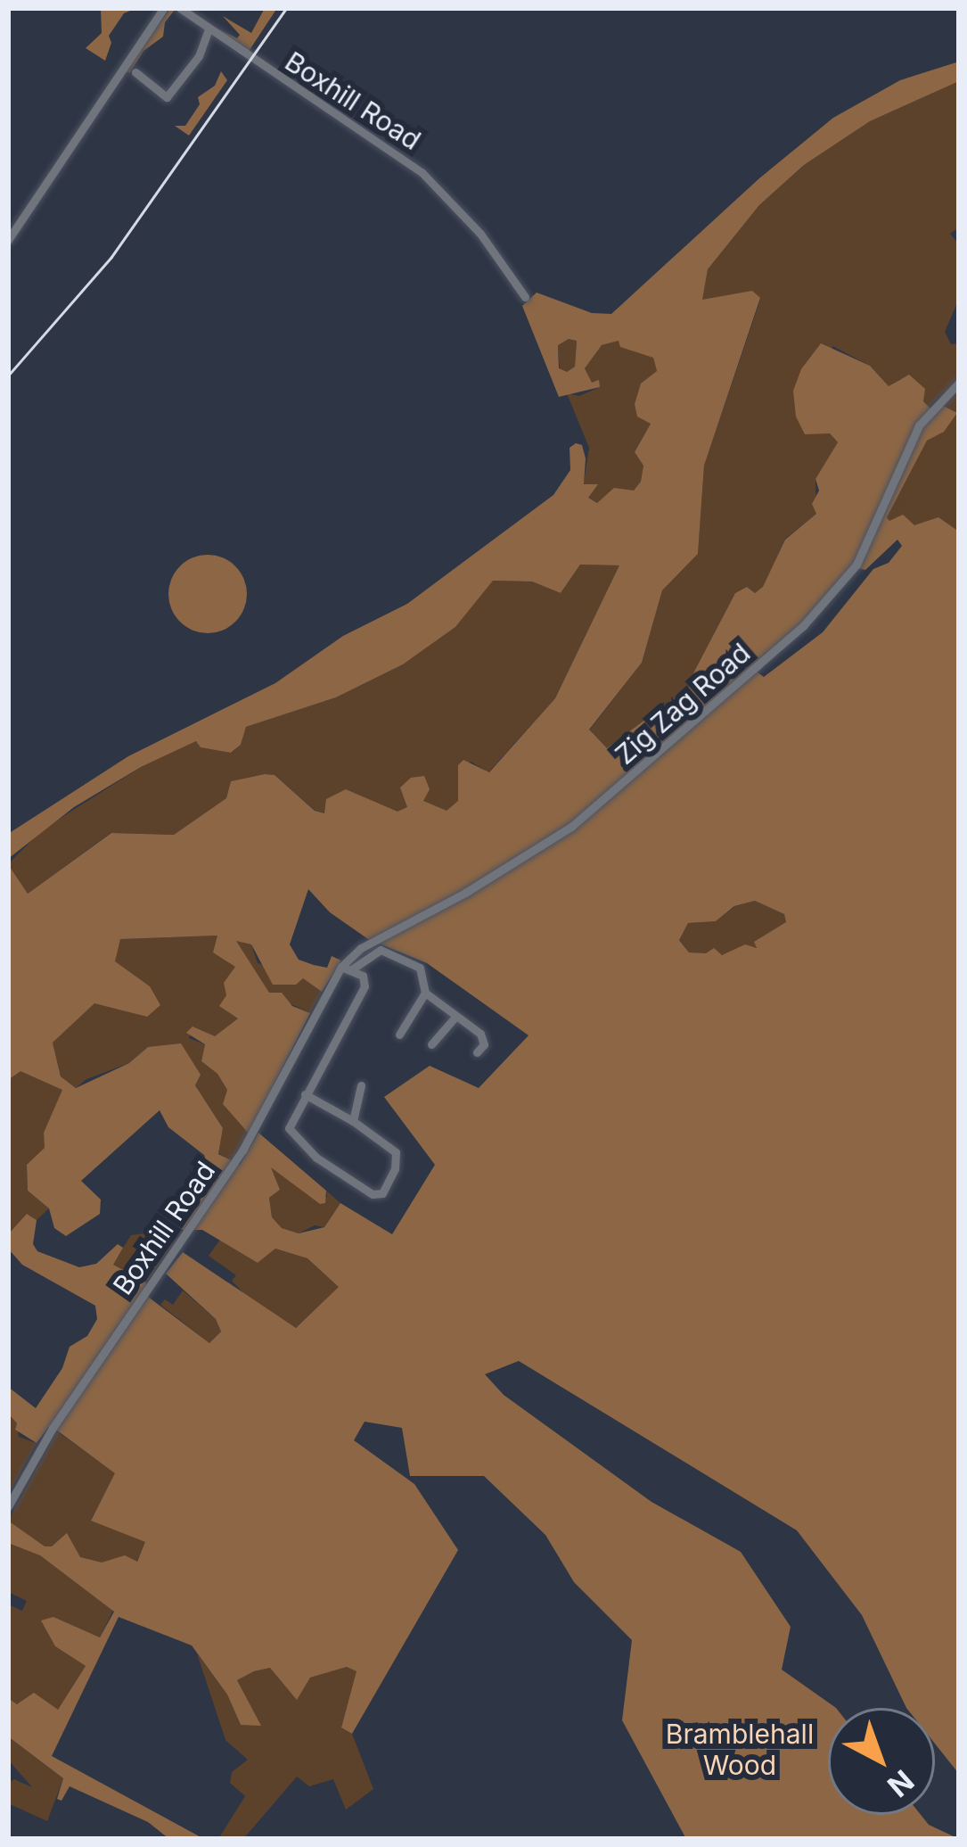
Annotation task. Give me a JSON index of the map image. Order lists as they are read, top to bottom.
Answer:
{
  "streets": {
    "street": ["Boxhill Road", "Zig Zag Road"]
  },
  "crossings": [
    ["Boxhill Road", "Zig Zag Road"]
  ],
  "parks": ["Bramblehall Wood"],
  "north": "bottom right"
}
